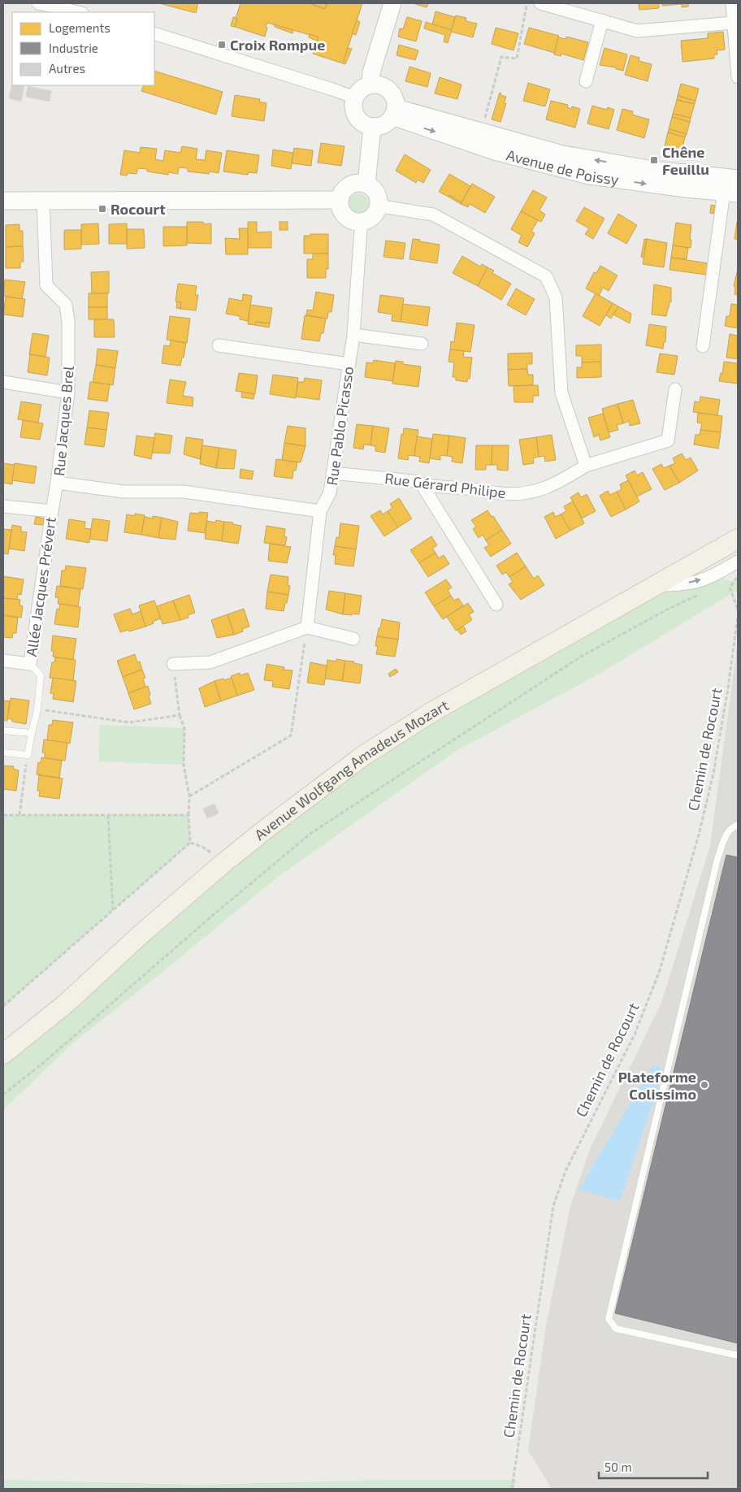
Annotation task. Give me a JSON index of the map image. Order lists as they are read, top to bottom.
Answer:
{
  "streets": {
    "main road": ["Avenue Wolfgang Amadeus Mozart"],
    "street": [
      "Avenue de Poissy",
      "Rue Jacques Brel",
      "Rue Pablo Picasso",
      "Rue Gérard Philipe",
      "Allée Jacques Prévert"
    ],
    "path": ["Chemin de Rocourt"]
  },
  "crossings": [
    ["Rue Jacques Brel", "Rue Pablo Picasso"],
    ["Rue Jacques Brel", "Allée Jacques Prévert"],
    ["Rue Pablo Picasso", "Rue Gérard Philipe"]
  ],
  "places": {
    "transit": ["Croix Rompue", "Chêne Feuillu", "Rocourt"],
    "other": ["Plateforme Colissimo"]
  },
  "legend": ["Logements", "Industrie", "Autres"],
  "scale_bar": "50 m"
}
